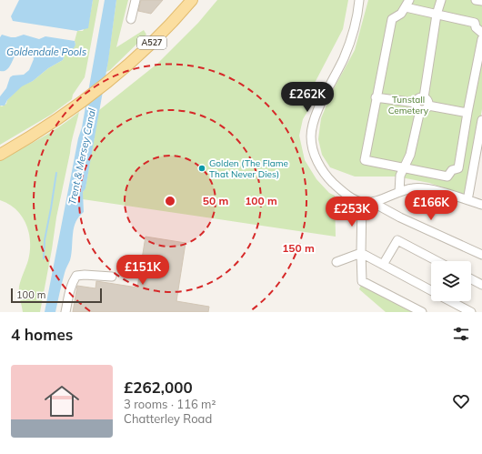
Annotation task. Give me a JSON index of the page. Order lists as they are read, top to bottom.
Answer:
{
  "streets": {
    "main road": ["A527"]
  },
  "water": ["Goldendale Pools", "Trent & Mersey Canal"],
  "parks": ["Tunstall Cemetery"],
  "places": ["Golden (The Flame That Never Dies)"],
  "scale_bar": "100 m",
  "page": {
    "price": [
      "£262K",
      "£166K",
      "£253K",
      "£151K"
    ],
    "scale": "100 m",
    "heading": "4 homes",
    "list": [
      {
        "name": "£262,000",
        "note": "3 rooms · 116 m² · Chatterley Road"
      }
    ]
  },
  "rings": ["50 m", "100 m", "150 m"]
}
